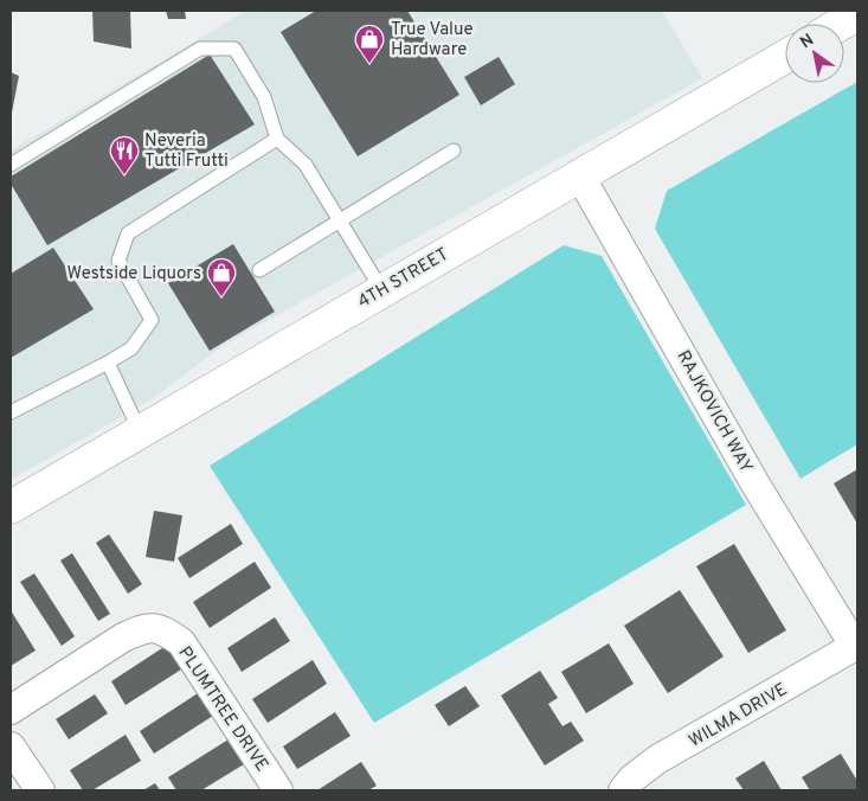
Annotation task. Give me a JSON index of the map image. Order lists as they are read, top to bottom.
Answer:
{
  "streets": {
    "main road": ["4TH STREET"],
    "street": ["RAJKOVICH WAY", "PLUMTREE DRIVE", "WILMA DRIVE"]
  },
  "crossings": [
    ["4TH STREET", "RAJKOVICH WAY"],
    ["RAJKOVICH WAY", "WILMA DRIVE"]
  ],
  "places": {
    "shop": ["True Value Hardware", "Westside Liquors"],
    "restaurant": ["Neveria Tutti Frutti"]
  },
  "north": "top left"
}
